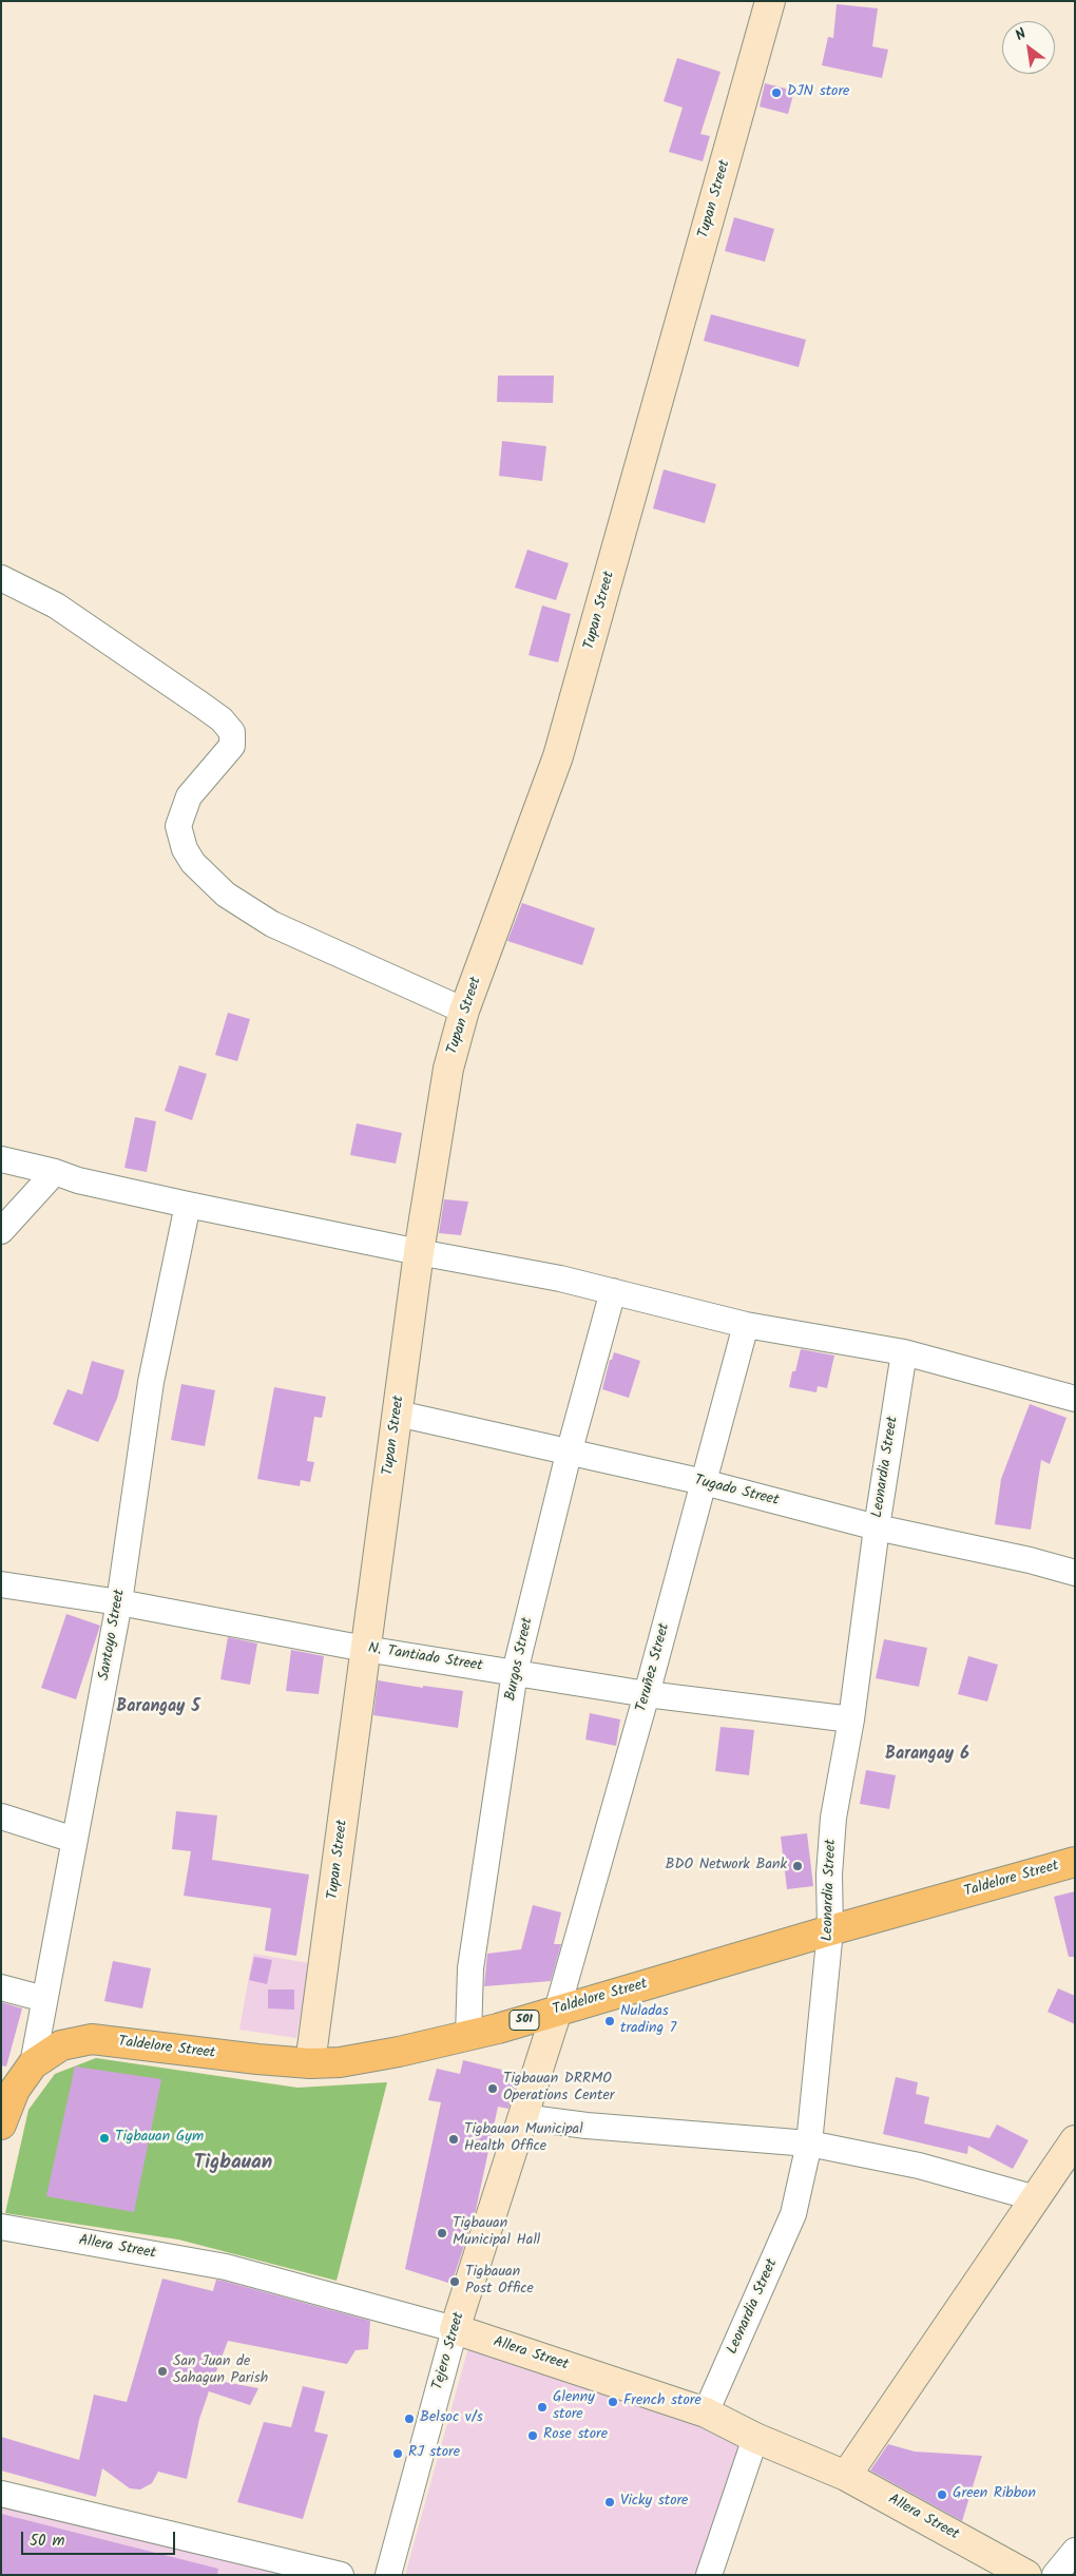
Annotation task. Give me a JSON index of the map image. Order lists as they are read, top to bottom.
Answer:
{
  "streets": {
    "main road": [
      "Tupan Street",
      "Taldelore Street",
      "501",
      "Allera Street",
      "Tejero Street"
    ],
    "street": [
      "Leonardia Street",
      "Tugado Street",
      "Santoyo Street",
      "N. Tantiado Street",
      "Burgos Street",
      "Teruñez Street"
    ]
  },
  "crossings": [
    ["Tupan Street", "Tugado Street"],
    ["Tupan Street", "N. Tantiado Street"],
    ["Tupan Street", "Taldelore Street"],
    ["Leonardia Street", "Tugado Street"],
    ["Leonardia Street", "N. Tantiado Street"],
    ["Leonardia Street", "Taldelore Street"],
    ["Leonardia Street", "Allera Street"],
    ["Tugado Street", "Burgos Street"],
    ["Tugado Street", "Teruñez Street"],
    ["Santoyo Street", "N. Tantiado Street"],
    ["Santoyo Street", "Taldelore Street"],
    ["N. Tantiado Street", "Burgos Street"],
    ["N. Tantiado Street", "Teruñez Street"],
    ["Burgos Street", "Taldelore Street"],
    ["Teruñez Street", "Taldelore Street"],
    ["Teruñez Street", "Tejero Street"],
    ["Taldelore Street", "Tejero Street"],
    ["Allera Street", "Tejero Street"]
  ],
  "districts": ["Barangay 5", "Barangay 6", "Tigbauan"],
  "places": [
    "DJN store",
    "BDO Network Bank",
    "Nuladas trading 7",
    "Tigbauan DRRMO Operations Center",
    "Tigbauan Gym",
    "Tigbauan Municipal Health Office",
    "Tigbauan Municipal Hall",
    "Tigbauan Post Office",
    "San Juan de Sahagun Parish",
    "French store",
    "Glenny store",
    "Belsoc v/s",
    "Rose store",
    "RJ store",
    "Green Ribbon",
    "Vicky store"
  ],
  "scale_bar": "50 m",
  "north": "top left"
}
